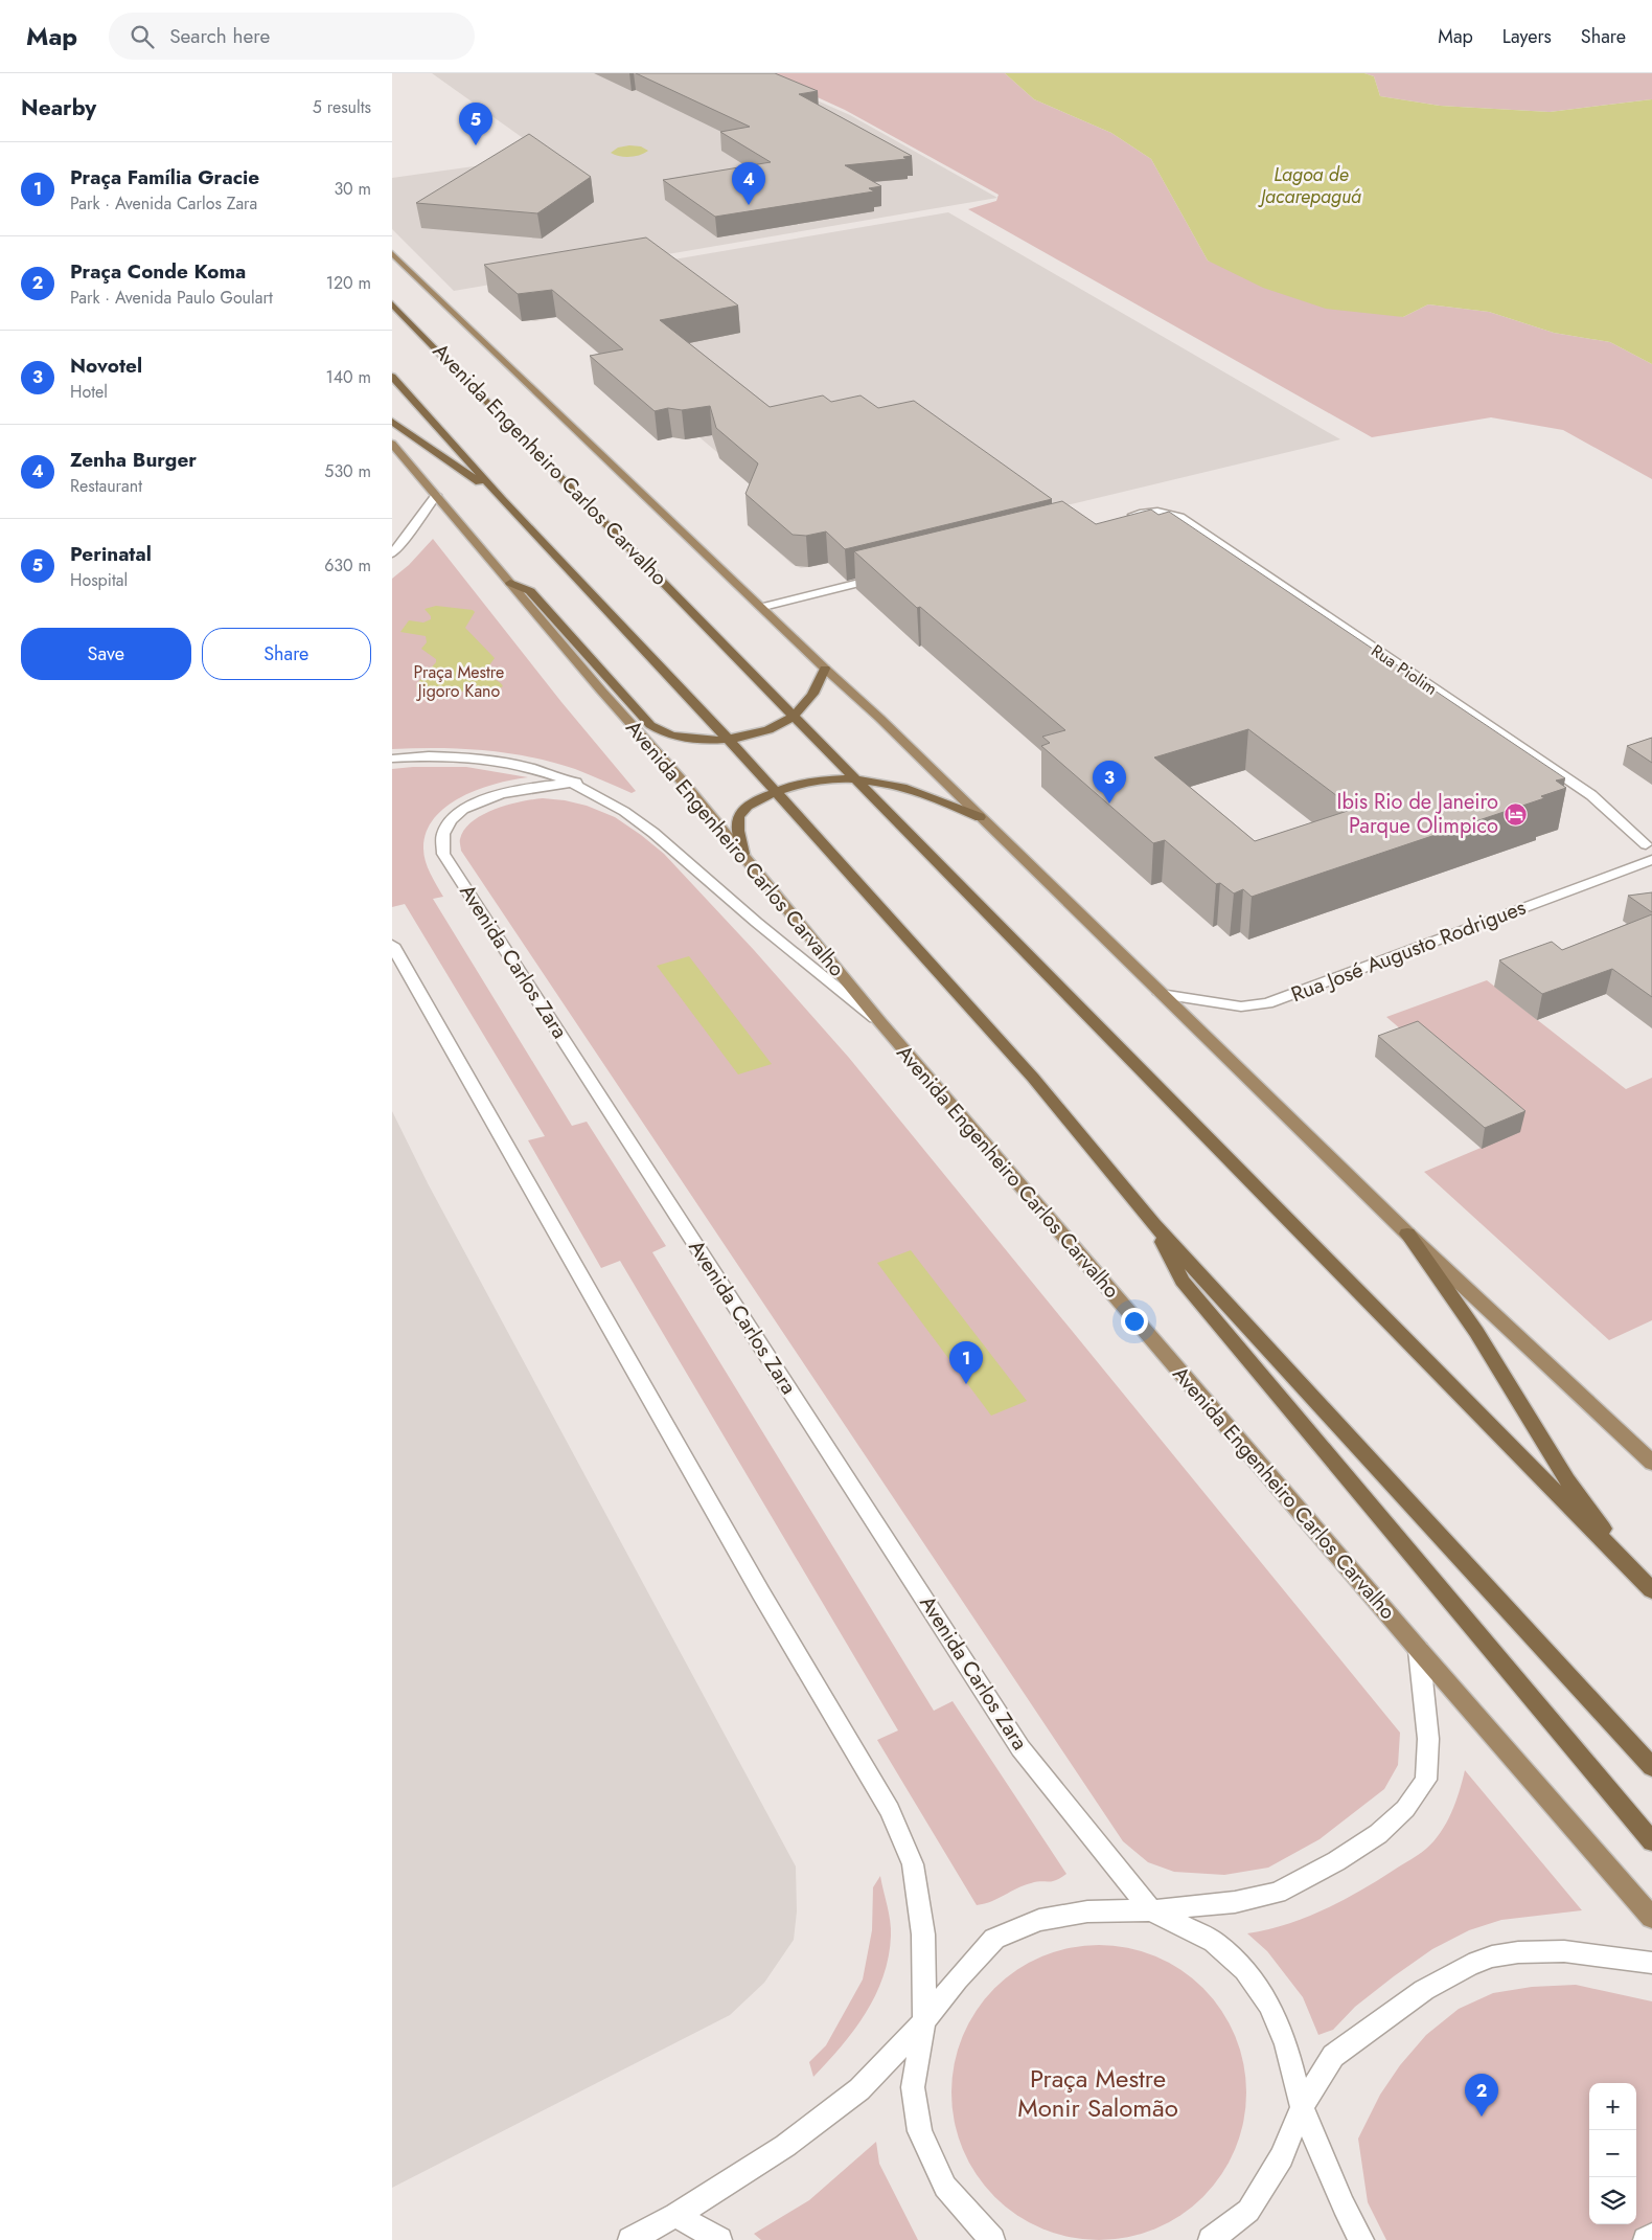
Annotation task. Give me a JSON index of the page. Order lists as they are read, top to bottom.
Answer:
{
  "streets": {
    "highway": ["Avenida Engenheiro Carlos Carvalho"],
    "street": ["Rua Piolim", "Rua José Augusto Rodrigues", "Avenida Carlos Zara"]
  },
  "crossings": [
    ["Avenida Engenheiro Carlos Carvalho", "Rua José Augusto Rodrigues"]
  ],
  "water": ["Lagoa de Jacarepaguá"],
  "parks": ["Praça Mestre Jigoro Kano", "Praça Mestre Monir Salomão"],
  "places": {
    "hotel": ["Ibis Rio de Janeiro Parque Olimpico"]
  },
  "page": {
    "header": "Map",
    "search": "Search here",
    "nav": ["Map", "Layers", "Share"],
    "heading": ["Nearby", "5 results"],
    "pins": [
      "5",
      "4",
      "3",
      "1",
      "2"
    ],
    "list": [
      {
        "mark": "1",
        "name": "Praça Família Gracie",
        "note": "Park · Avenida Carlos Zara",
        "value": "30 m"
      },
      {
        "mark": "2",
        "name": "Praça Conde Koma",
        "note": "Park · Avenida Paulo Goulart",
        "value": "120 m"
      },
      {
        "mark": "3",
        "name": "Novotel",
        "note": "Hotel",
        "value": "140 m"
      },
      {
        "mark": "4",
        "name": "Zenha Burger",
        "note": "Restaurant",
        "value": "530 m"
      },
      {
        "mark": "5",
        "name": "Perinatal",
        "note": "Hospital",
        "value": "630 m"
      }
    ],
    "buttons": ["Save", "Share"],
    "map_buttons": ["+", "−"]
  }
}
